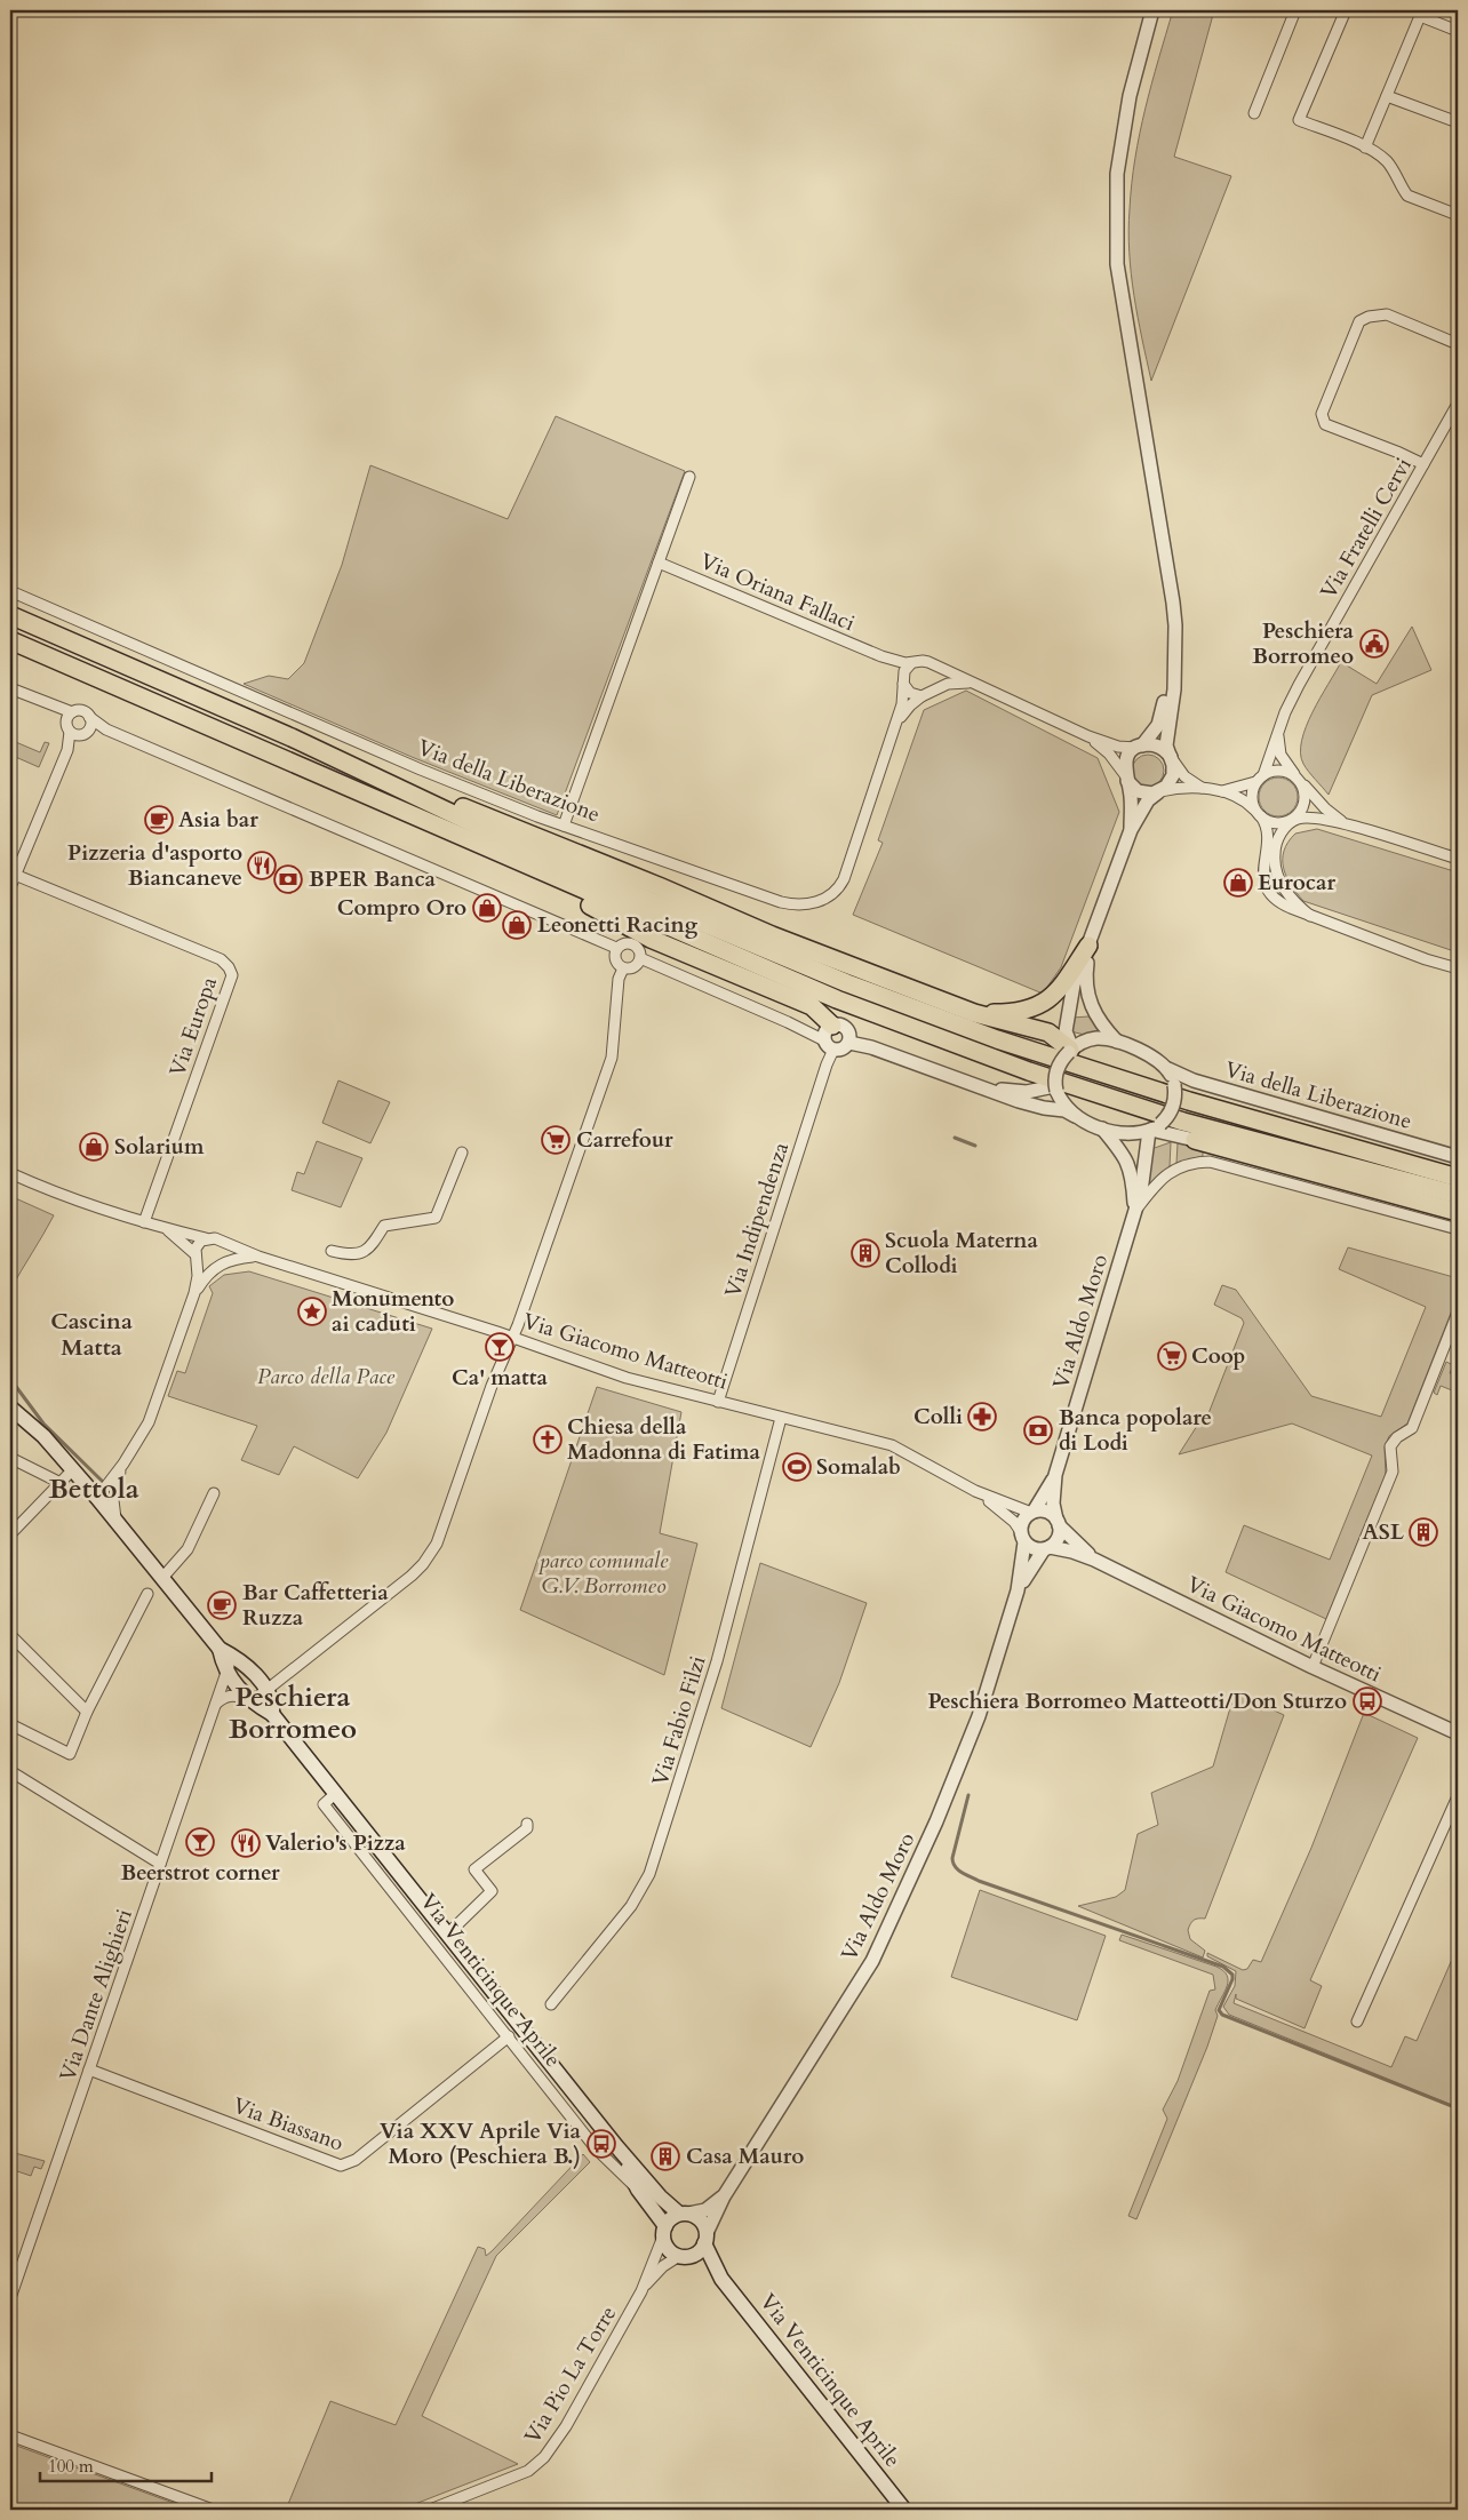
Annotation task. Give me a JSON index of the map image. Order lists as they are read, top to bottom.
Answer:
{
  "streets": {
    "main road": ["Via Venticinque Aprile"],
    "street": [
      "Via Fratelli Cervi",
      "Via Oriana Fallaci",
      "Via della Liberazione",
      "Via Europa",
      "Via Indipendenza",
      "Via Aldo Moro",
      "Via Giacomo Matteotti",
      "Via Fabio Filzi",
      "Via Dante Alighieri",
      "Via Biassano",
      "Via Pio La Torre"
    ]
  },
  "crossings": [
    ["Via della Liberazione", "Via Aldo Moro"],
    ["Via Indipendenza", "Via Giacomo Matteotti"],
    ["Via Aldo Moro", "Via Giacomo Matteotti"],
    ["Via Aldo Moro", "Via Venticinque Aprile"],
    ["Via Aldo Moro", "Via Pio La Torre"],
    ["Via Giacomo Matteotti", "Via Fabio Filzi"],
    ["Via Venticinque Aprile", "Via Biassano"],
    ["Via Venticinque Aprile", "Via Pio La Torre"],
    ["Via Dante Alighieri", "Via Biassano"]
  ],
  "districts": ["Cascina Matta", "Bettola", "Peschiera Borromeo"],
  "parks": ["Parco della Pace", "parco comunale G.V. Borromeo"],
  "places": {
    "public building": ["Peschiera Borromeo"],
    "cafe": ["Asia bar", "Bar Caffetteria Ruzza"],
    "restaurant": ["Pizzeria d'asporto Biancaneve", "Valerio's Pizza"],
    "bank": ["BPER Banca", "Banca popolare di Lodi"],
    "shop": [
      "Eurocar",
      "Compro Oro",
      "Leonetti Racing",
      "Solarium"
    ],
    "supermarket": ["Carrefour", "Coop"],
    "building": ["Scuola Materna Collodi", "ASL", "Casa Mauro"],
    "place": ["Monumento ai caduti"],
    "bar": ["Ca' matta", "Beerstrot corner"],
    "pharmacy": ["Colli"],
    "church": ["Chiesa della Madonna di Fatima"],
    "sports": ["Somalab"],
    "bus stop": ["Peschiera Borromeo Matteotti/Don Sturzo", "Via XXV Aprile Via Moro (Peschiera B.)"]
  },
  "scale_bar": "100 m"
}
